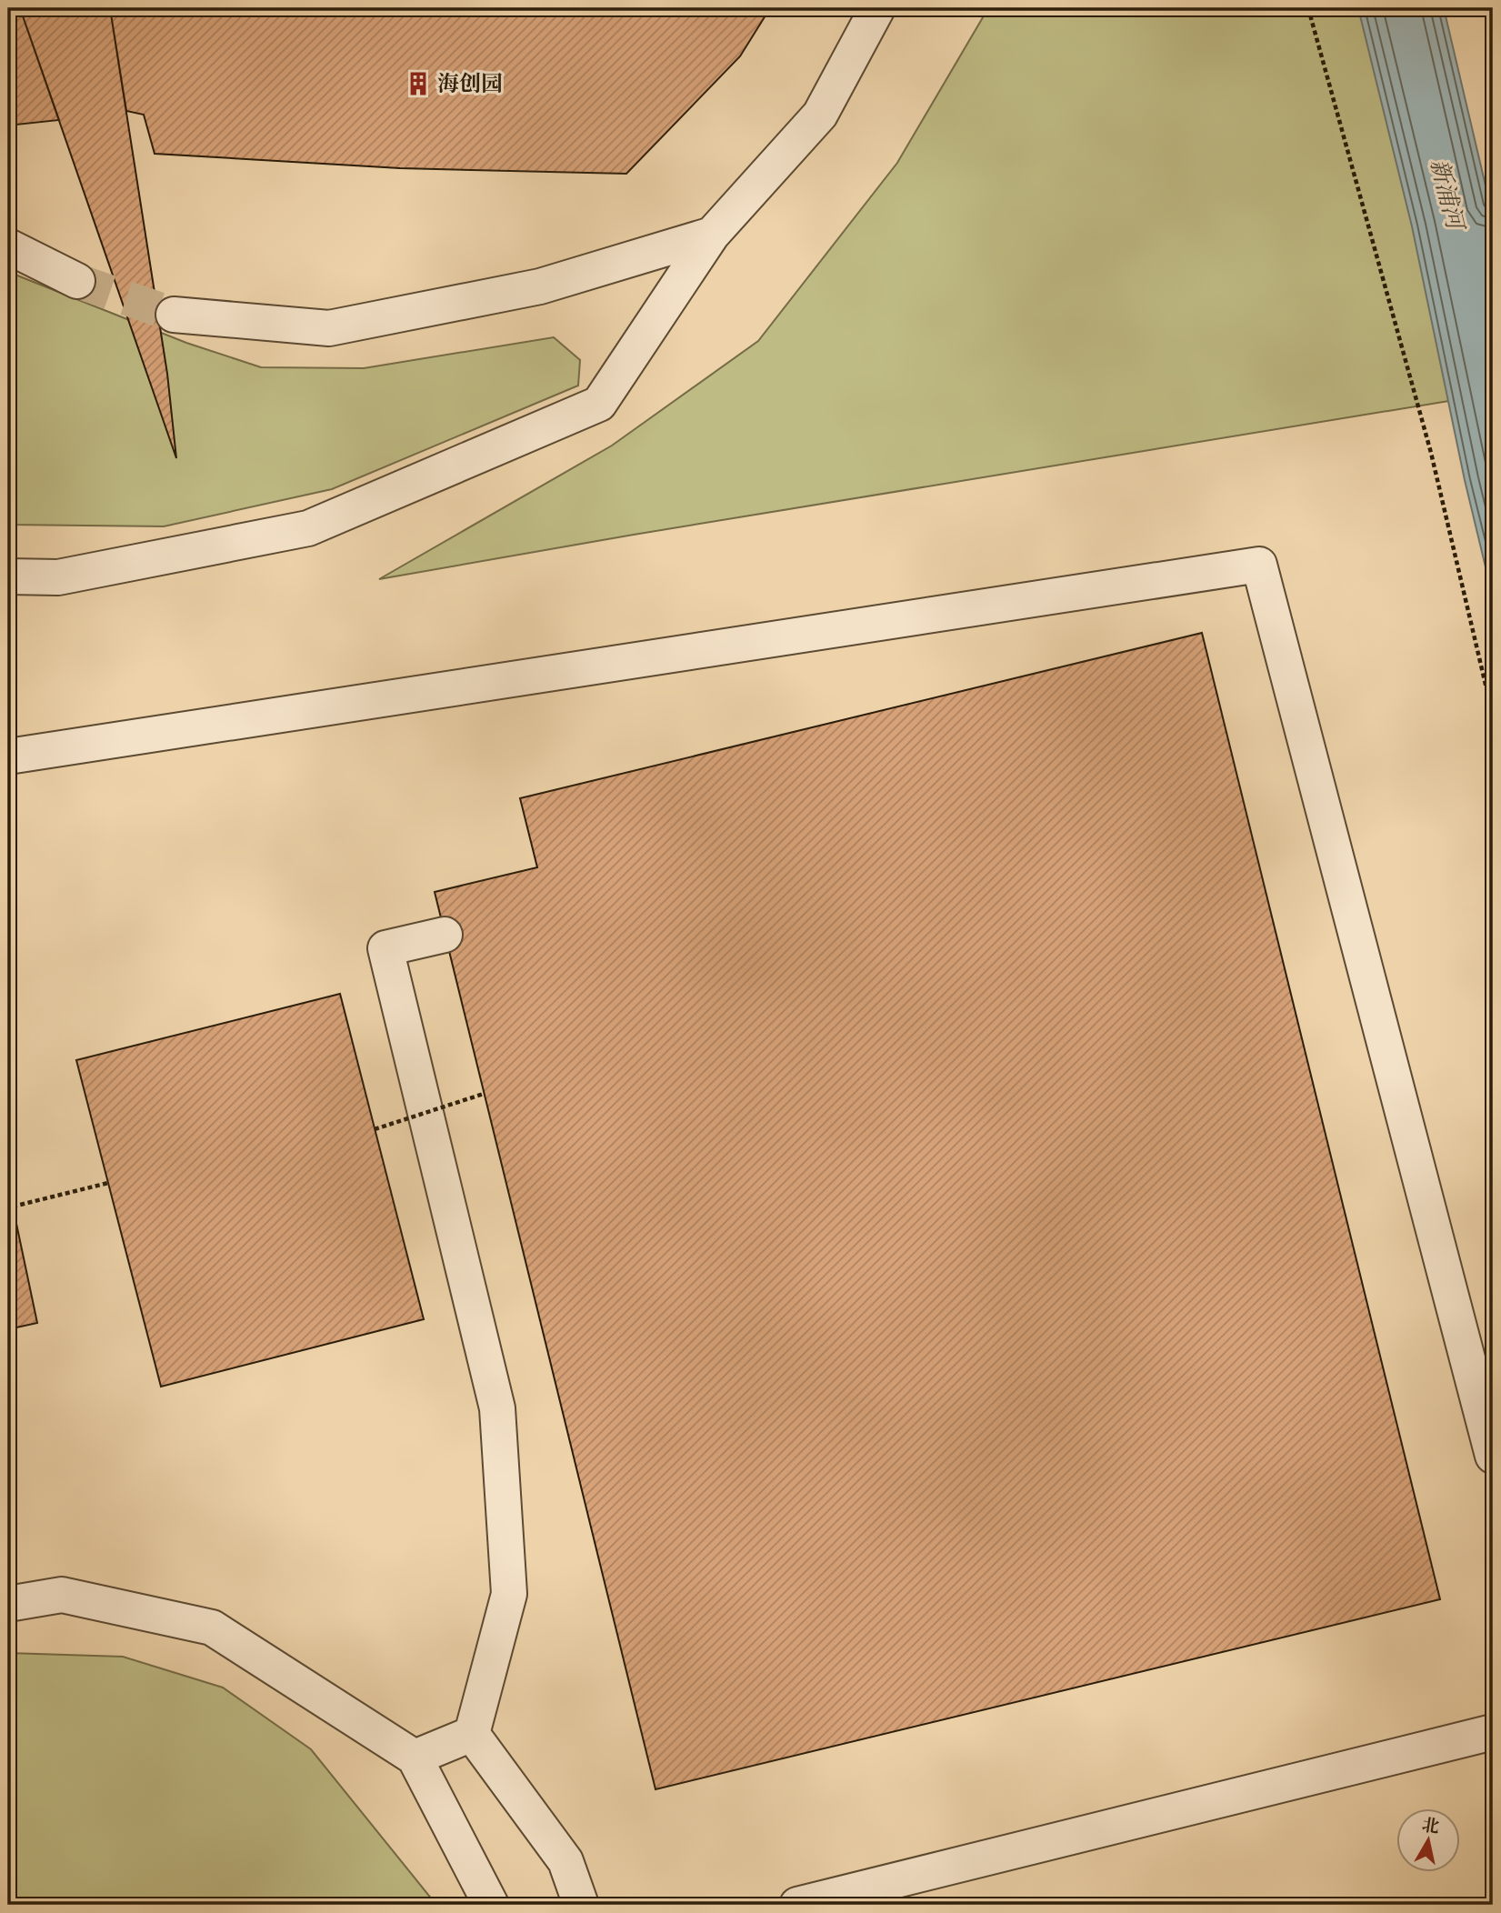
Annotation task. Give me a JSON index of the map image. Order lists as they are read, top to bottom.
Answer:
{
  "water": ["新浦河"],
  "places": {
    "building": ["海创园"]
  },
  "north": "top"
}
